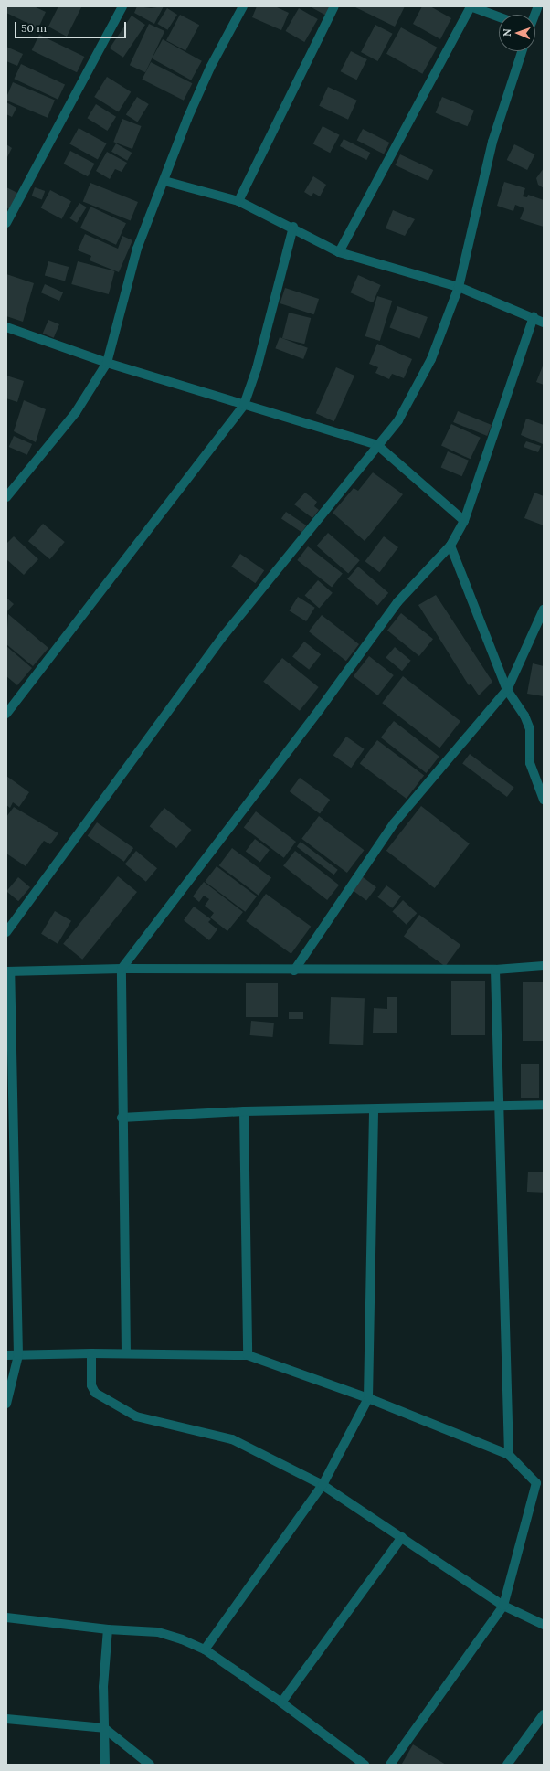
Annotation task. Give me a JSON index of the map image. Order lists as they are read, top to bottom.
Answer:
{
  "scale_bar": "50 m",
  "north": "left"
}
